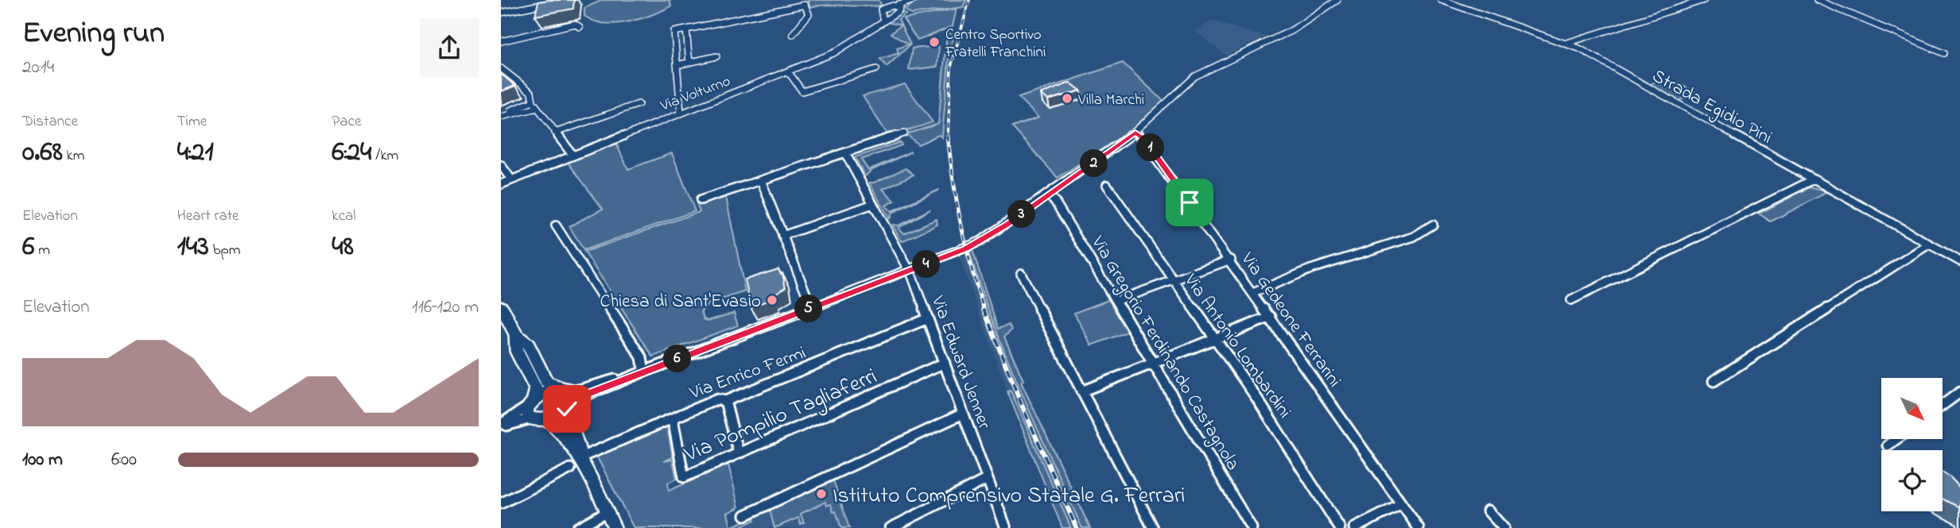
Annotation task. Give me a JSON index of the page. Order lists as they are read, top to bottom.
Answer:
{
  "streets": {
    "street": [
      "Via Volturno",
      "Strada Egidio Pini",
      "Via Gedeone Ferrarini",
      "Via Antonio Lombardini",
      "Via Gregorio Ferdinando Castagnola",
      "Via Edward Jenner",
      "Via Enrico Fermi",
      "Via Pompilio Tagliaferri"
    ]
  },
  "crossings": [
    ["Via Edward Jenner", "Via Enrico Fermi"],
    ["Via Edward Jenner", "Via Pompilio Tagliaferri"],
    ["Via Enrico Fermi", "Via Pompilio Tagliaferri"]
  ],
  "places": [
    "Centro Sportivo Fratelli Franchini",
    "Villa Marchi",
    "Chiesa di Sant'Evasio",
    "Istituto Comprensivo Statale G. Ferrari"
  ],
  "north": "bottom right",
  "page": {
    "heading": ["Evening run", "20:14"],
    "stats": [
      ["Distance", "0.68 km"],
      ["Time", "4:21"],
      ["Pace", "6:24 /km"],
      ["Elevation", "6 m"],
      ["Heart rate", "143 bpm"],
      ["kcal", "48"]
    ],
    "pins": [
      "1",
      "2",
      "3",
      "4",
      "5",
      "6"
    ],
    "chart": ["Elevation", "116–120 m"],
    "list": [
      {
        "name": "100 m",
        "note": "6:00"
      }
    ]
  }
}
